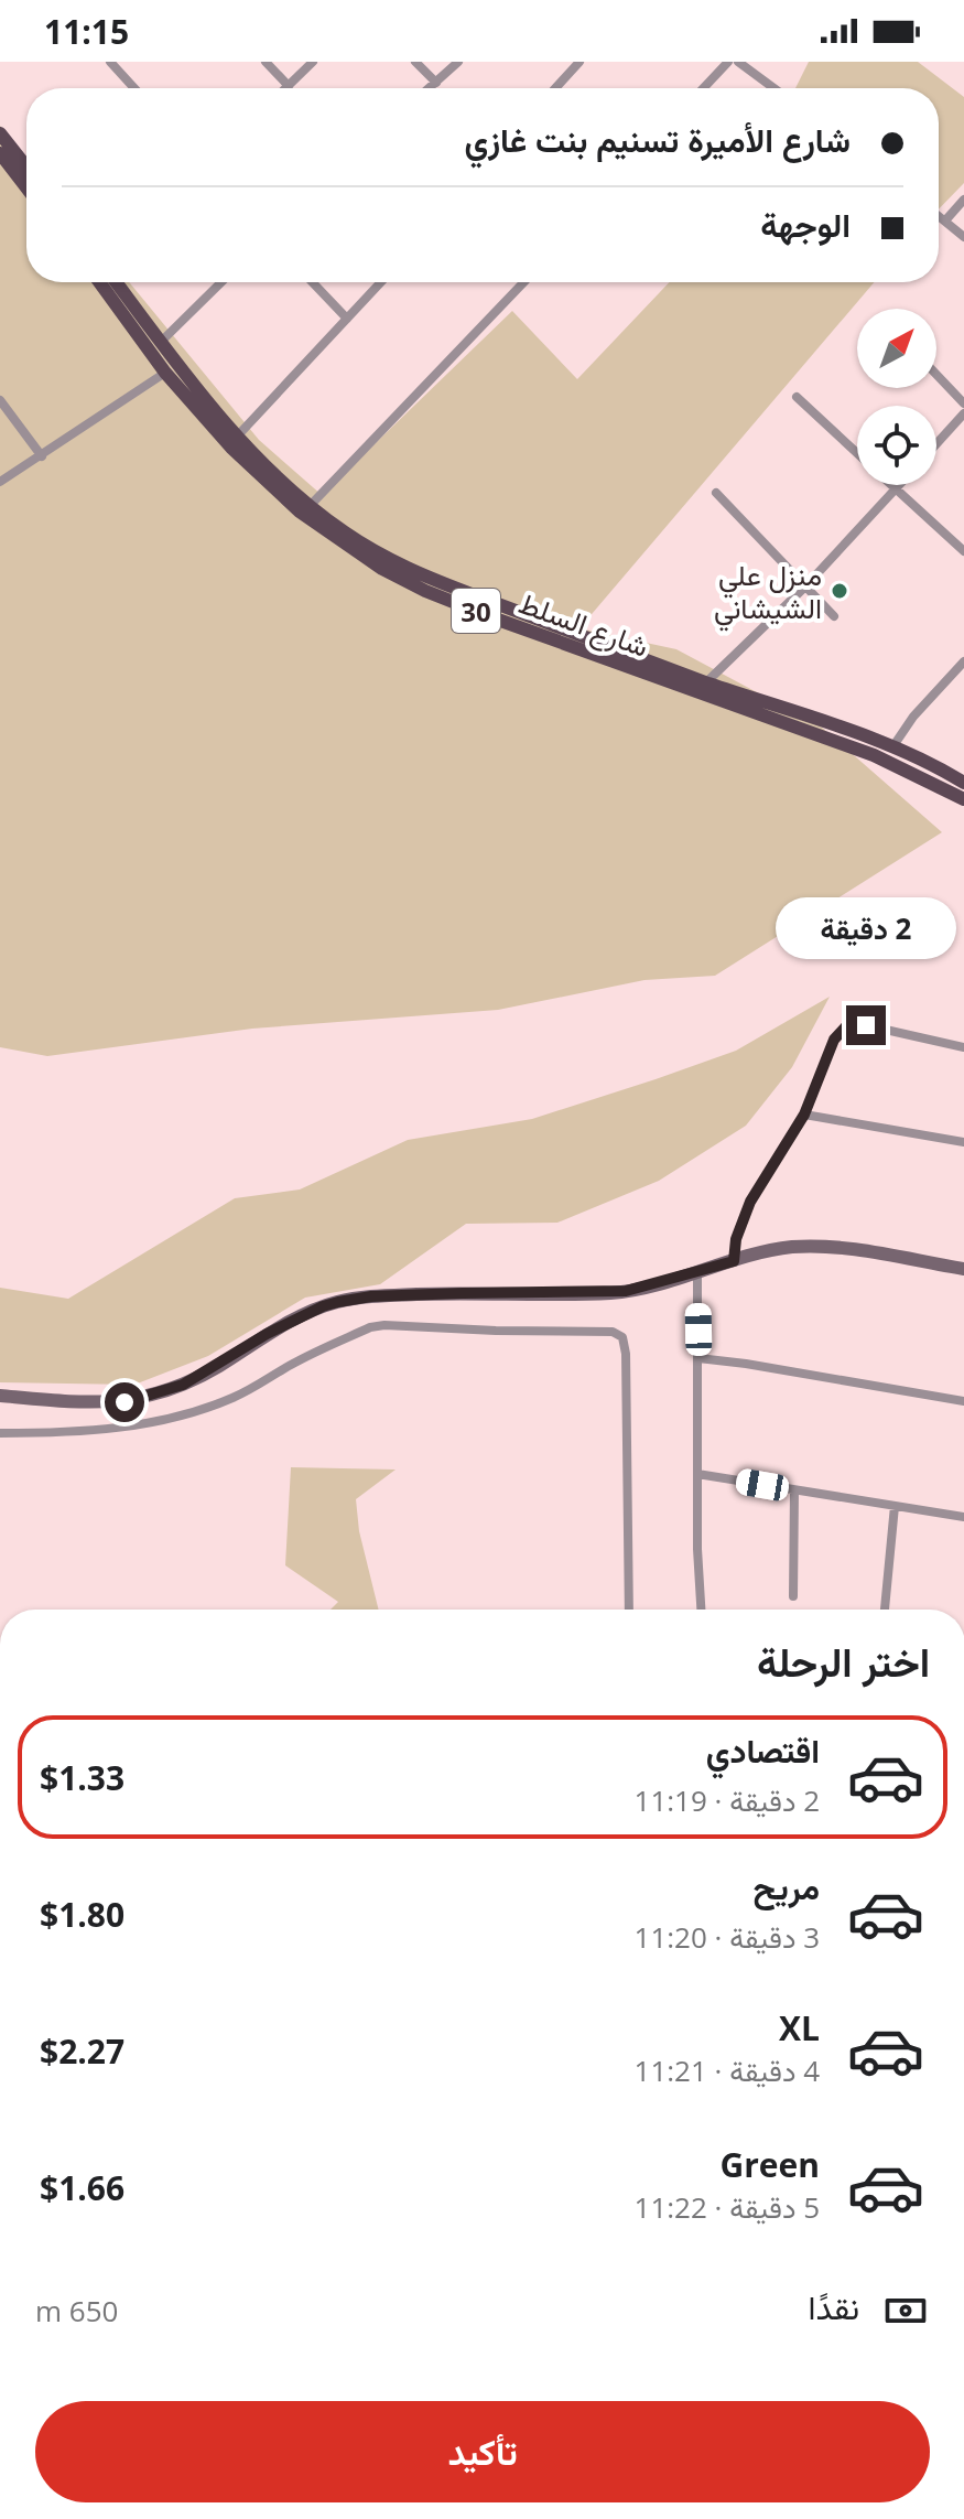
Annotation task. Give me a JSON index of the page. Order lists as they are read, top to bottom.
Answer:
{
  "streets": {
    "main road": ["30", "شارع السلط"]
  },
  "places": ["منزل علي الشيشاني"],
  "north": "top right",
  "page": {
    "status": "11:15",
    "banner": ["شارع الأميرة تسنيم بنت غازي", "الوجهة"],
    "bubble": "2 دقيقة",
    "heading": "اختر الرحلة",
    "list": [
      {
        "name": "اقتصادي",
        "note": "2 دقيقة · 11:19",
        "value": "$1.33"
      },
      {
        "name": "مريح",
        "note": "3 دقيقة · 11:20",
        "value": "$1.80"
      },
      {
        "name": "XL",
        "note": "4 دقيقة · 11:21",
        "value": "$2.27"
      },
      {
        "name": "Green",
        "note": "5 دقيقة · 11:22",
        "value": "$1.66"
      }
    ],
    "pay": ["نقدًا", "650 m"],
    "buttons": "تأكيد"
  }
}
